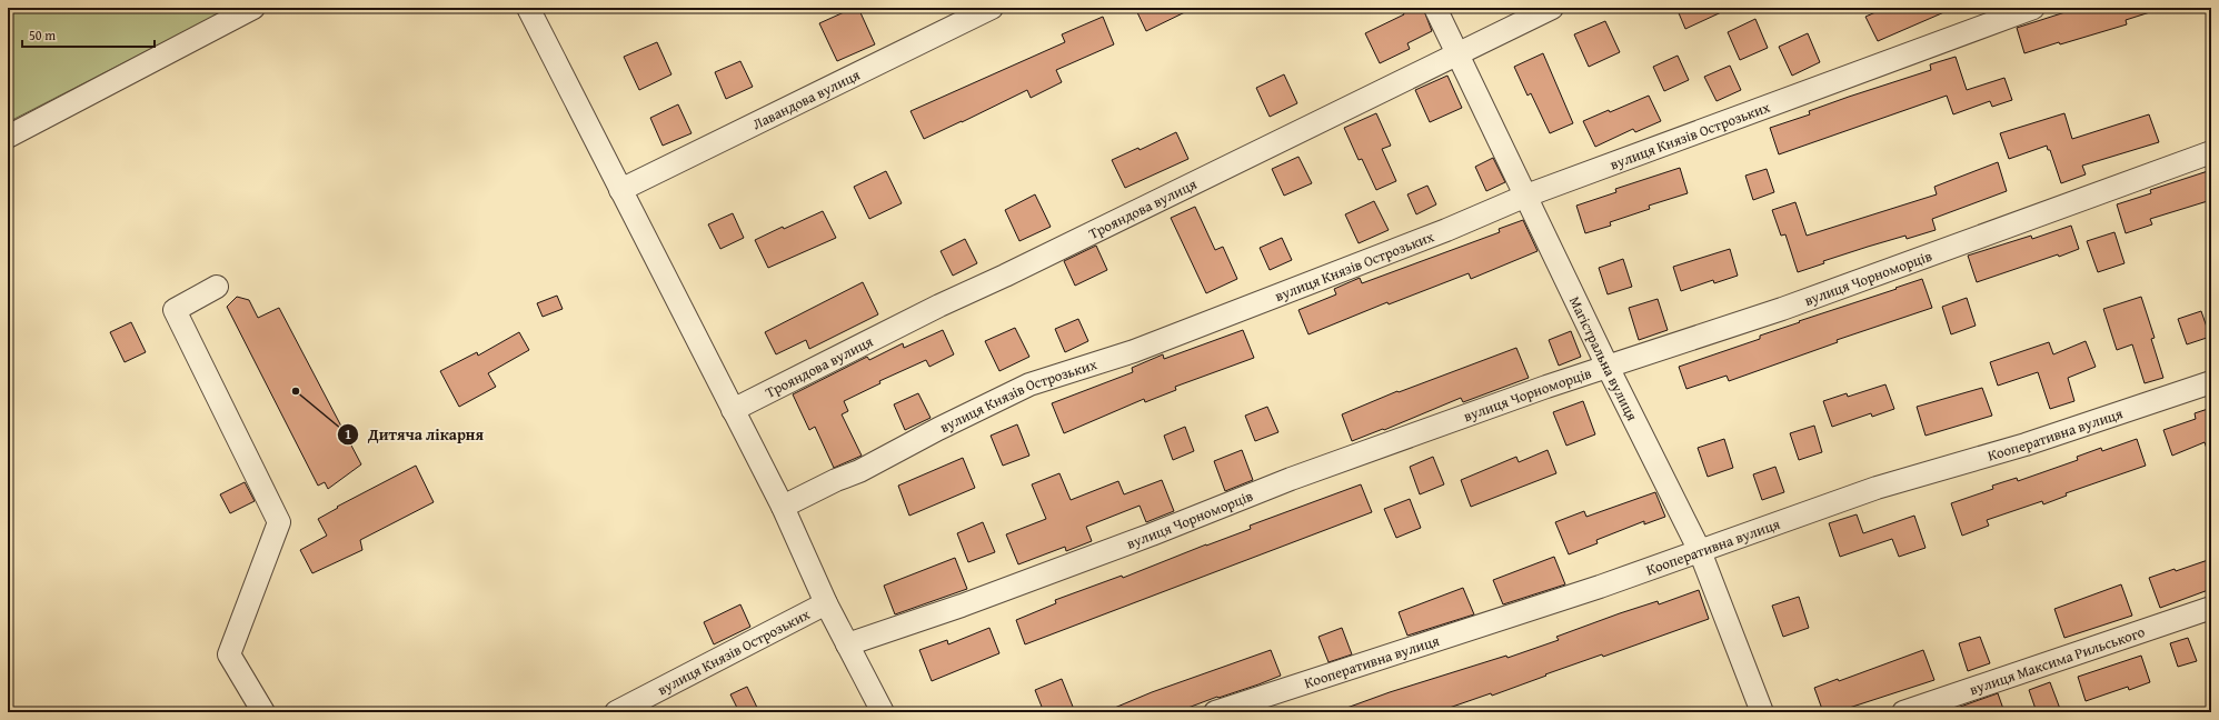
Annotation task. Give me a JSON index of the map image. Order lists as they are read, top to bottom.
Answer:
{
  "streets": {
    "street": [
      "Лавандова вулиця",
      "вулиця Князів Острозьких",
      "Трояндова вулиця",
      "вулиця Чорноморців",
      "Магістральна вулиця",
      "Кооперативна вулиця",
      "вулиця Максима Рильського"
    ]
  },
  "crossings": [
    ["вулиця Князів Острозьких", "вулиця Чорноморців"],
    ["вулиця Князів Острозьких", "Магістральна вулиця"],
    ["Трояндова вулиця", "Магістральна вулиця"],
    ["вулиця Чорноморців", "Магістральна вулиця"],
    ["Магістральна вулиця", "Кооперативна вулиця"]
  ],
  "places": ["Дитяча лікарня"],
  "scale_bar": "50 m"
}
